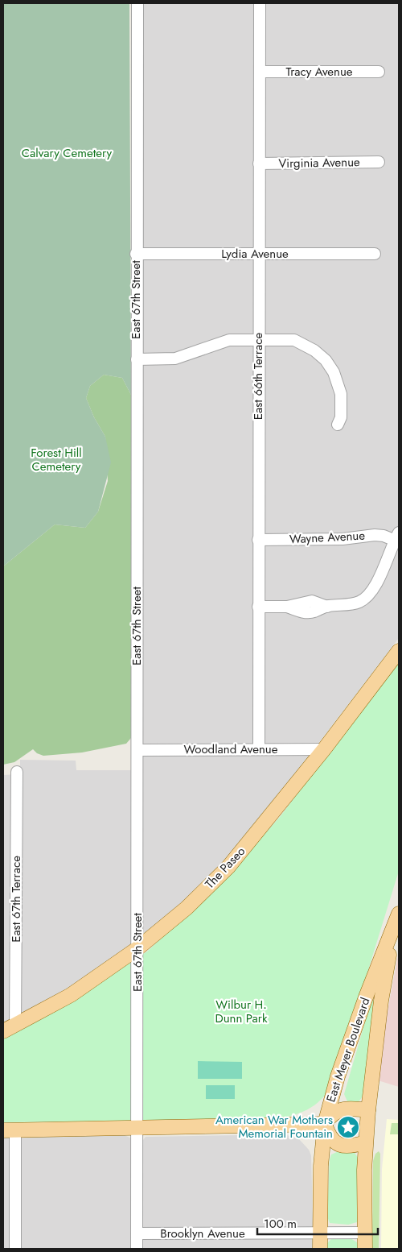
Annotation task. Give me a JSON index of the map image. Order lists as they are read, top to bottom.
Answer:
{
  "streets": {
    "main road": ["The Paseo", "East Meyer Boulevard"],
    "street": [
      "Tracy Avenue",
      "Virginia Avenue",
      "Lydia Avenue",
      "East 67th Street",
      "East 66th Terrace",
      "Wayne Avenue",
      "Woodland Avenue",
      "East 67th Terrace",
      "Brooklyn Avenue"
    ]
  },
  "crossings": [
    ["Tracy Avenue", "East 66th Terrace"],
    ["Virginia Avenue", "East 66th Terrace"],
    ["Lydia Avenue", "East 67th Street"],
    ["Lydia Avenue", "East 66th Terrace"],
    ["East 67th Street", "Woodland Avenue"],
    ["East 67th Street", "The Paseo"],
    ["East 67th Street", "Brooklyn Avenue"],
    ["East 66th Terrace", "Wayne Avenue"],
    ["East 66th Terrace", "Woodland Avenue"],
    ["Woodland Avenue", "The Paseo"],
    ["The Paseo", "East 67th Terrace"],
    ["East Meyer Boulevard", "Brooklyn Avenue"]
  ],
  "parks": ["Calvary Cemetery", "Forest Hill Cemetery", "Wilbur H. Dunn Park"],
  "places": {
    "place": ["American War Mothers Memorial Fountain"]
  },
  "scale_bar": "100 m"
}
